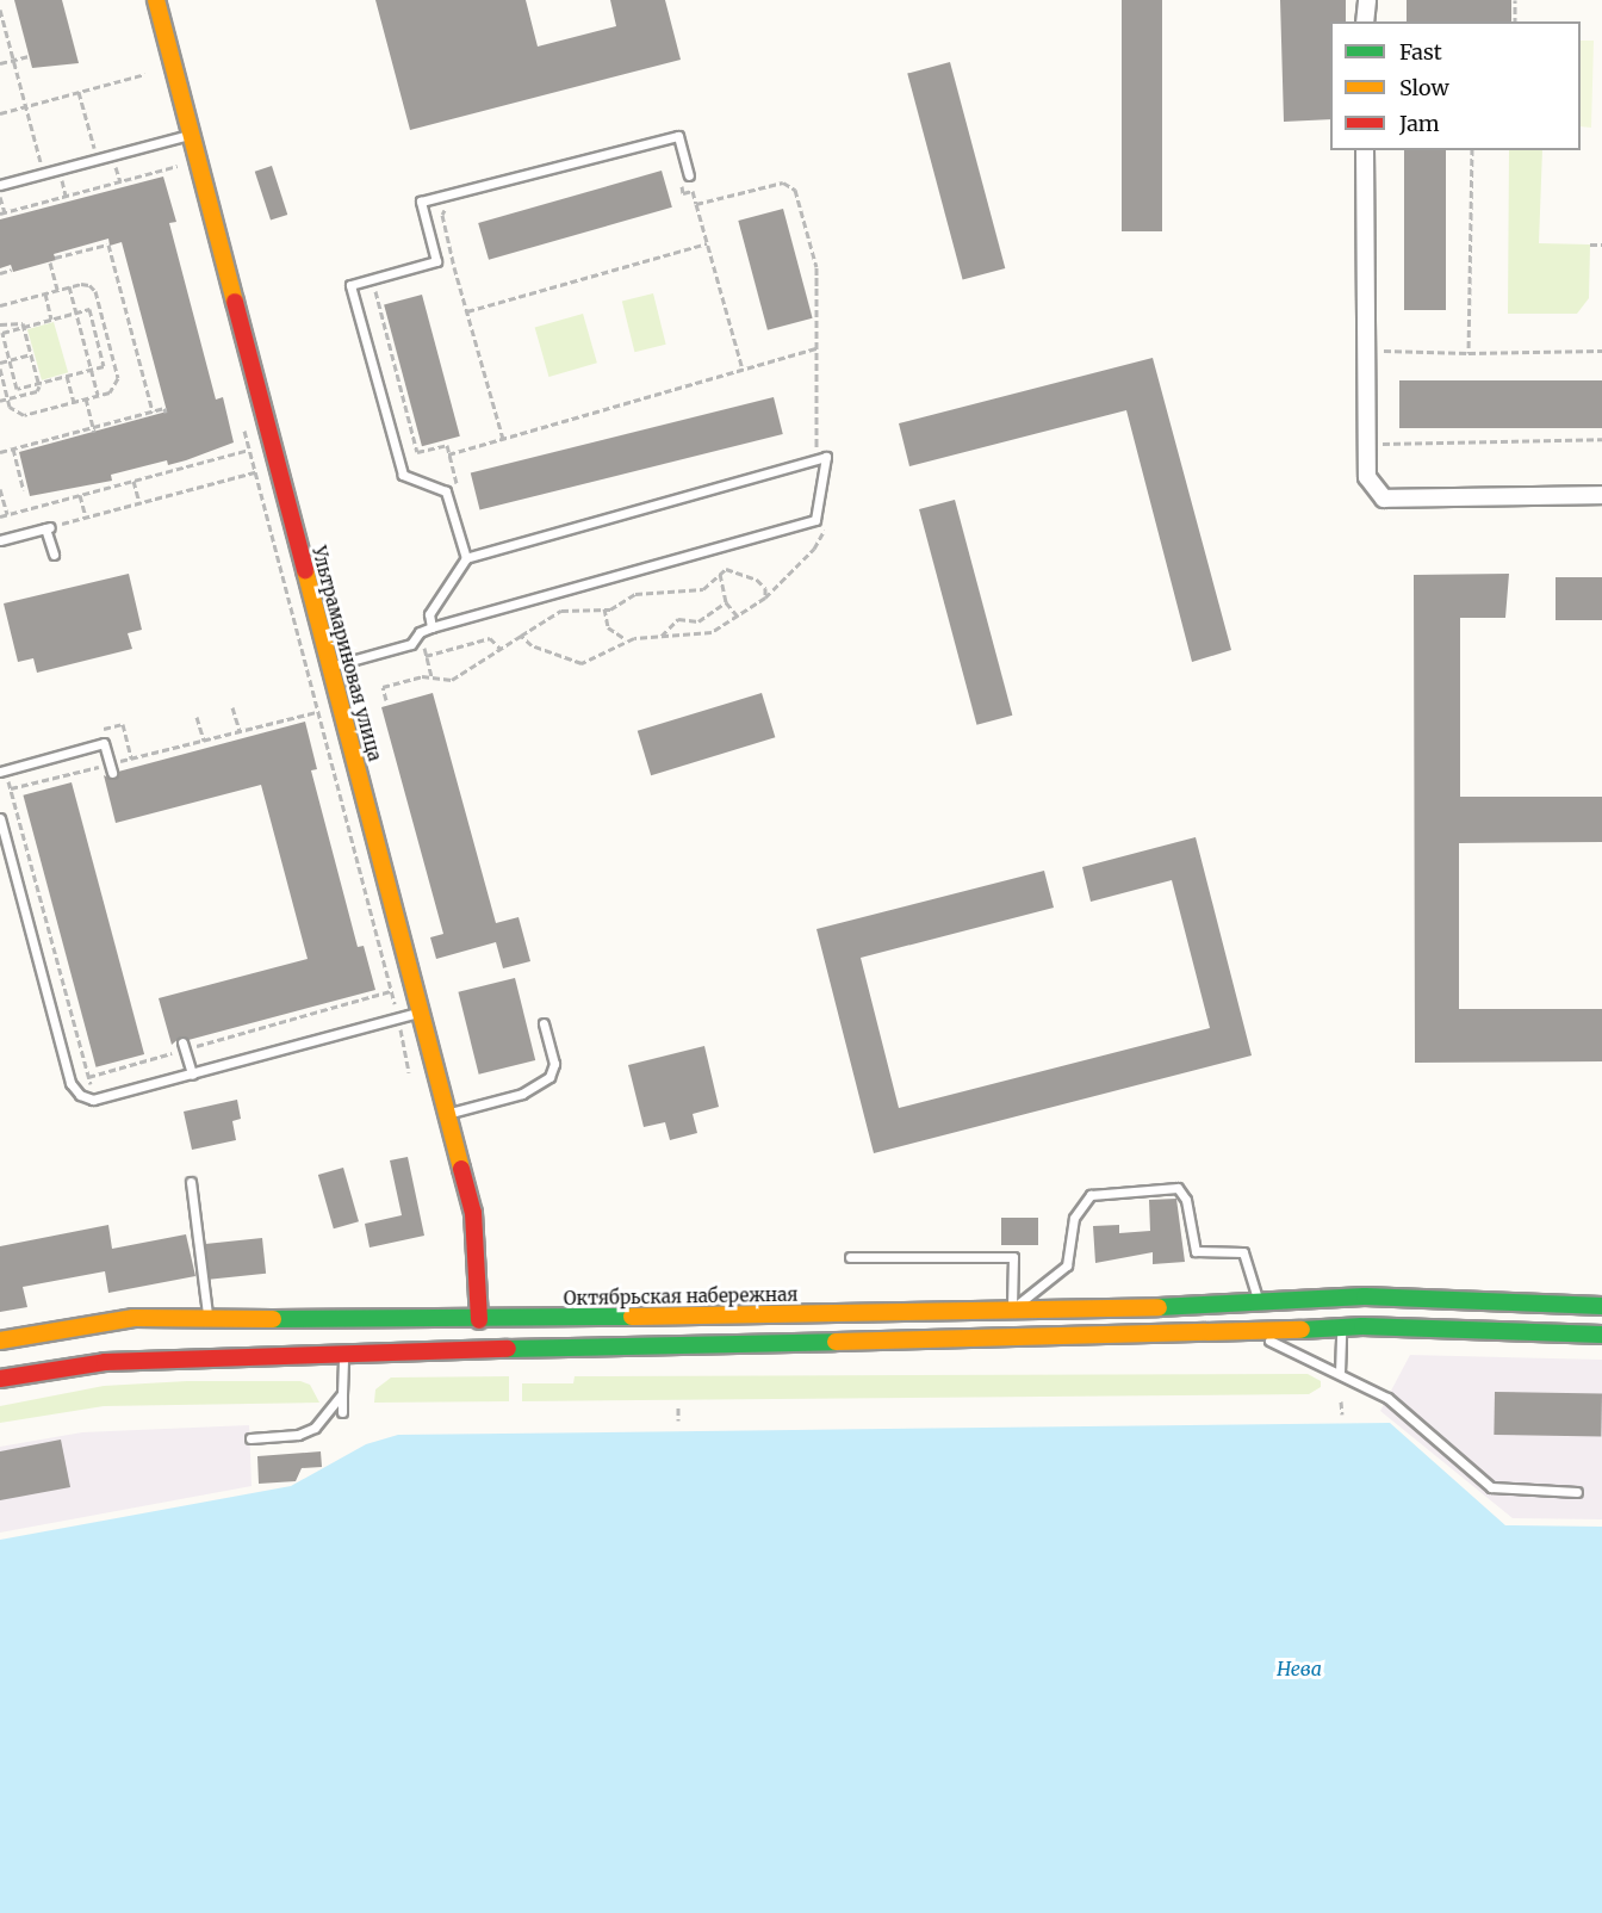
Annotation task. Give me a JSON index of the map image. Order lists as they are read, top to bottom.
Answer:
{
  "streets": {
    "main road": ["Ультрамариновая улица", "Октябрьская набережная"]
  },
  "crossings": [
    ["Ультрамариновая улица", "Октябрьская набережная"]
  ],
  "water": ["Нева"],
  "legend": ["Fast", "Slow", "Jam"]
}
